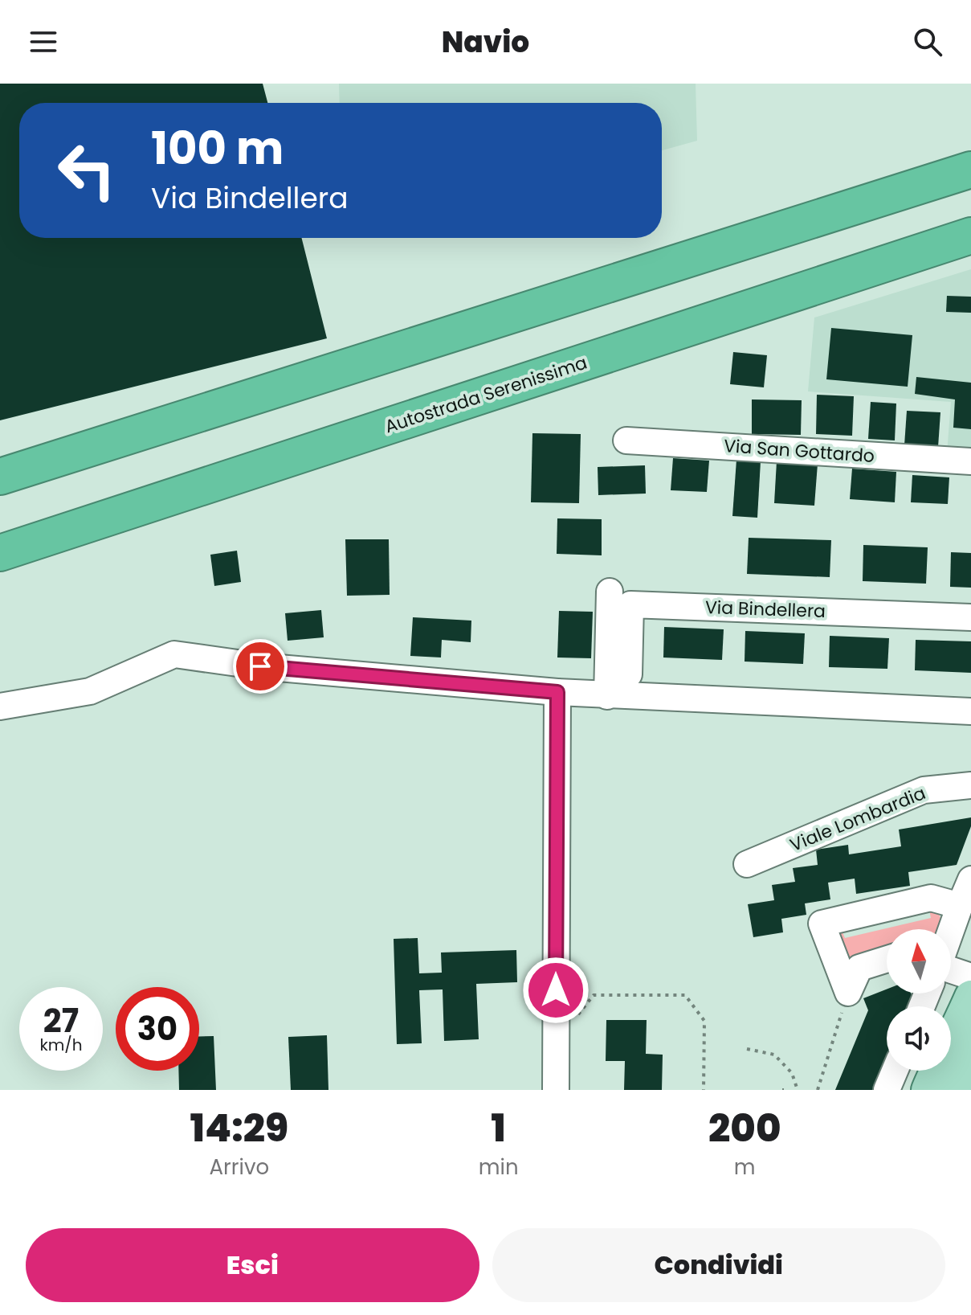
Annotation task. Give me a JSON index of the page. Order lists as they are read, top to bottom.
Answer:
{
  "streets": {
    "highway": ["Autostrada Serenissima"],
    "street": ["Via San Gottardo", "Via Bindellera", "Viale Lombardia"]
  },
  "north": "top",
  "page": {
    "header": "Navio",
    "turn": ["100 m", "Via Bindellera"],
    "speed": "27 km/h",
    "limit": "30",
    "eta": [
      "14:29",
      "Arrivo",
      "1",
      "min",
      "200",
      "m"
    ],
    "buttons": ["Esci", "Condividi"]
  }
}
